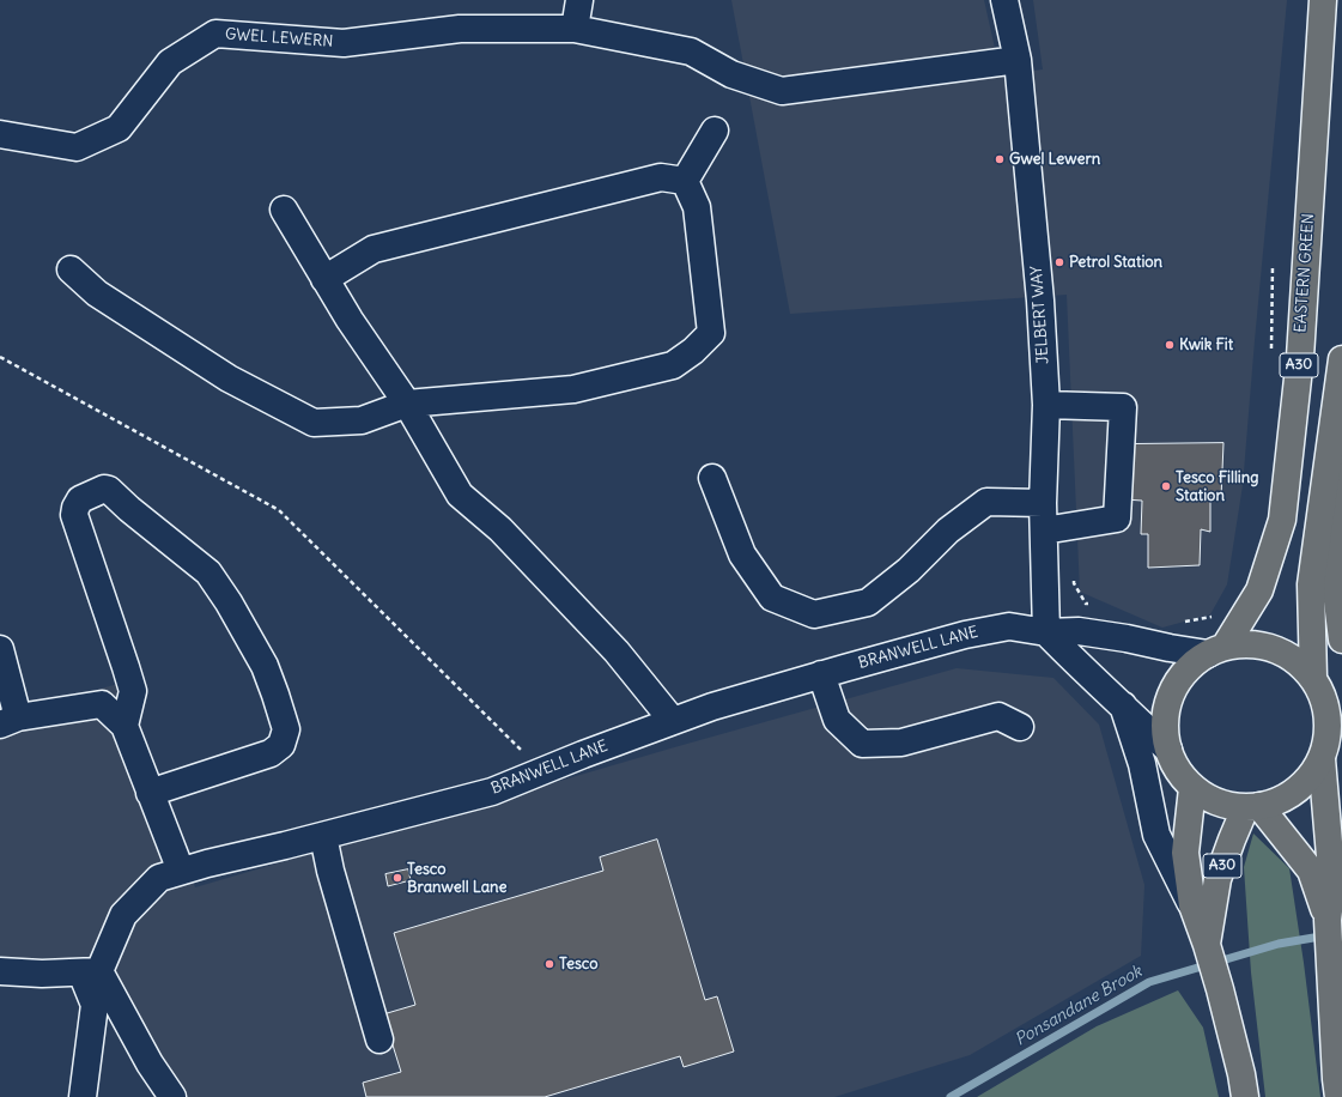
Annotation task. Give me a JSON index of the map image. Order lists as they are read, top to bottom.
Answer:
{
  "streets": {
    "main road": ["EASTERN GREEN", "A30"],
    "street": ["GWEL LEWERN", "JELBERT WAY", "BRANWELL LANE"]
  },
  "crossings": [
    ["GWEL LEWERN", "JELBERT WAY"],
    ["EASTERN GREEN", "A30"],
    ["EASTERN GREEN", "BRANWELL LANE"],
    ["JELBERT WAY", "BRANWELL LANE"],
    ["A30", "BRANWELL LANE"]
  ],
  "water": ["Ponsandane Brook"],
  "places": [
    "Gwel Lewern",
    "Petrol Station",
    "Kwik Fit",
    "Tesco Filling Station",
    "Tesco Branwell Lane",
    "Tesco"
  ]
}
